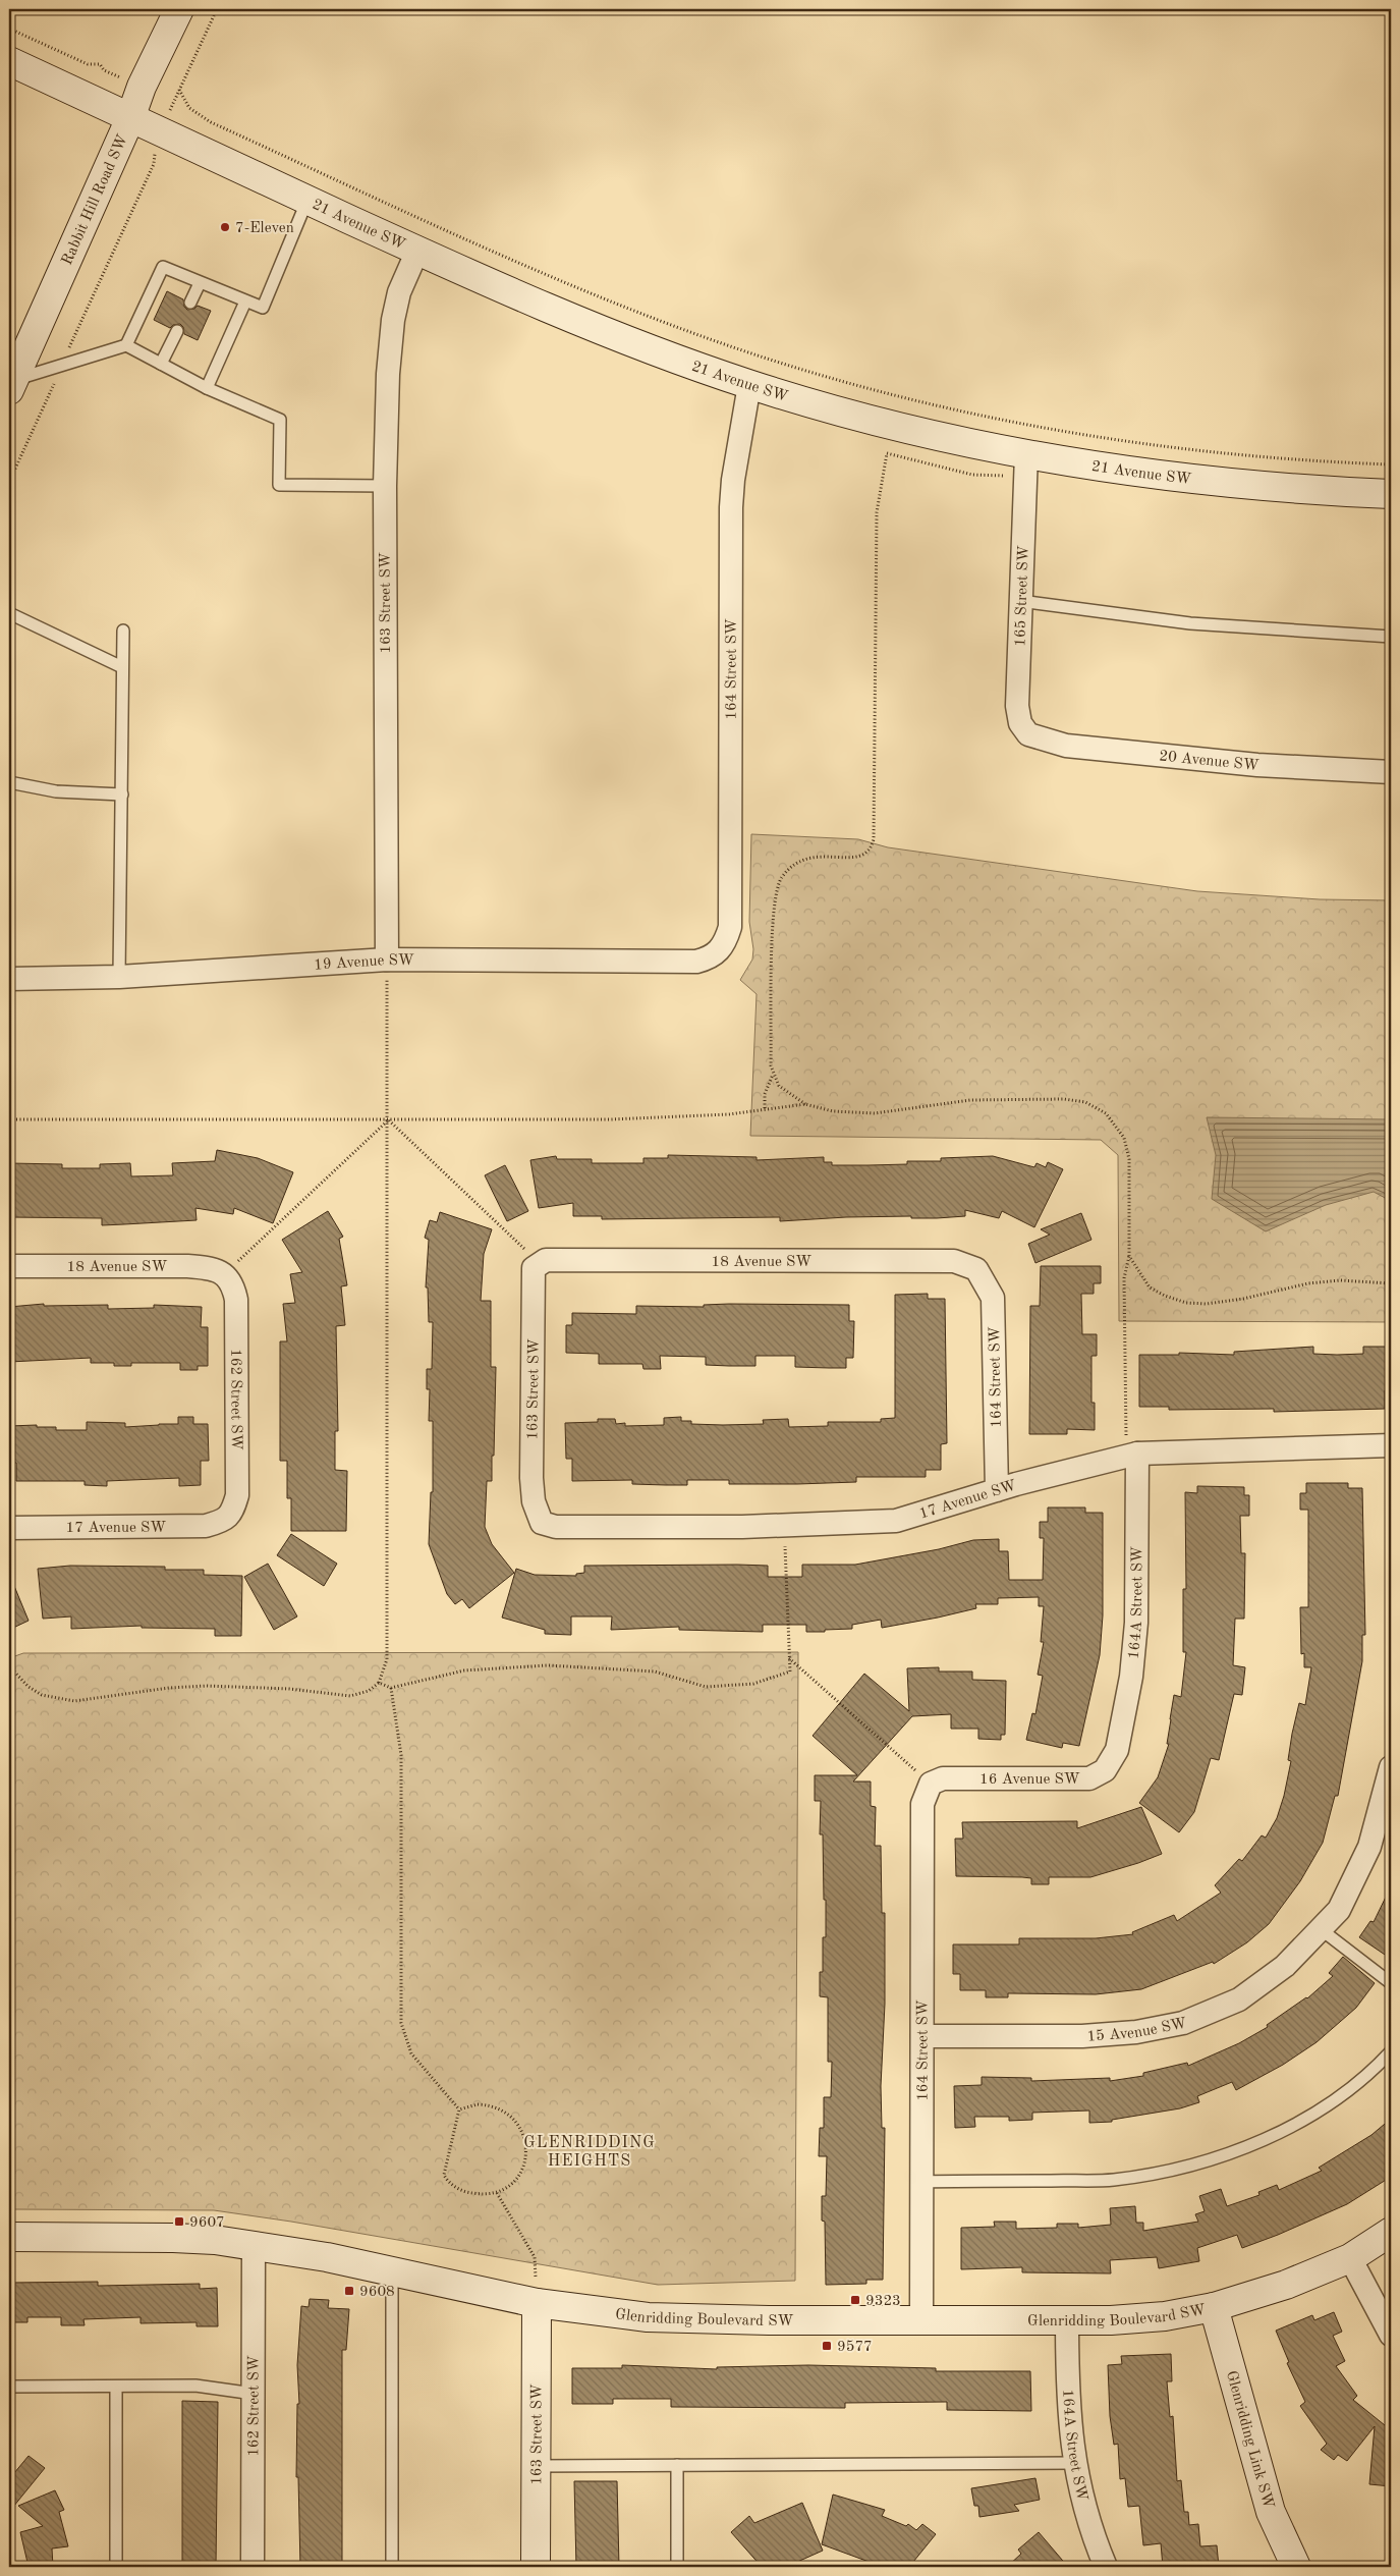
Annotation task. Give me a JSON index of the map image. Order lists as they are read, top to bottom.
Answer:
{
  "streets": {
    "street": [
      "Rabbit Hill Road SW",
      "21 Avenue SW",
      "165 Street SW",
      "163 Street SW",
      "164 Street SW",
      "20 Avenue SW",
      "19 Avenue SW",
      "18 Avenue SW",
      "162 Street SW",
      "17 Avenue SW",
      "164A Street SW",
      "16 Avenue SW",
      "15 Avenue SW",
      "Glenridding Boulevard SW",
      "Glenridding Link SW"
    ]
  },
  "crossings": [
    ["Rabbit Hill Road SW", "21 Avenue SW"],
    ["21 Avenue SW", "165 Street SW"],
    ["21 Avenue SW", "163 Street SW"],
    ["21 Avenue SW", "164 Street SW"],
    ["165 Street SW", "20 Avenue SW"],
    ["163 Street SW", "19 Avenue SW"],
    ["163 Street SW", "18 Avenue SW"],
    ["163 Street SW", "17 Avenue SW"],
    ["163 Street SW", "Glenridding Boulevard SW"],
    ["164 Street SW", "19 Avenue SW"],
    ["164 Street SW", "18 Avenue SW"],
    ["164 Street SW", "17 Avenue SW"],
    ["164 Street SW", "16 Avenue SW"],
    ["164 Street SW", "15 Avenue SW"],
    ["164 Street SW", "Glenridding Boulevard SW"],
    ["18 Avenue SW", "162 Street SW"],
    ["162 Street SW", "17 Avenue SW"],
    ["162 Street SW", "Glenridding Boulevard SW"],
    ["17 Avenue SW", "164A Street SW"],
    ["164A Street SW", "16 Avenue SW"],
    ["164A Street SW", "Glenridding Boulevard SW"],
    ["Glenridding Boulevard SW", "Glenridding Link SW"]
  ],
  "districts": ["GLENRIDDING HEIGHTS"],
  "places": {
    "other": ["7-Eleven"],
    "transit": [
      "9607",
      "9608",
      "9323",
      "9577"
    ]
  }
}
